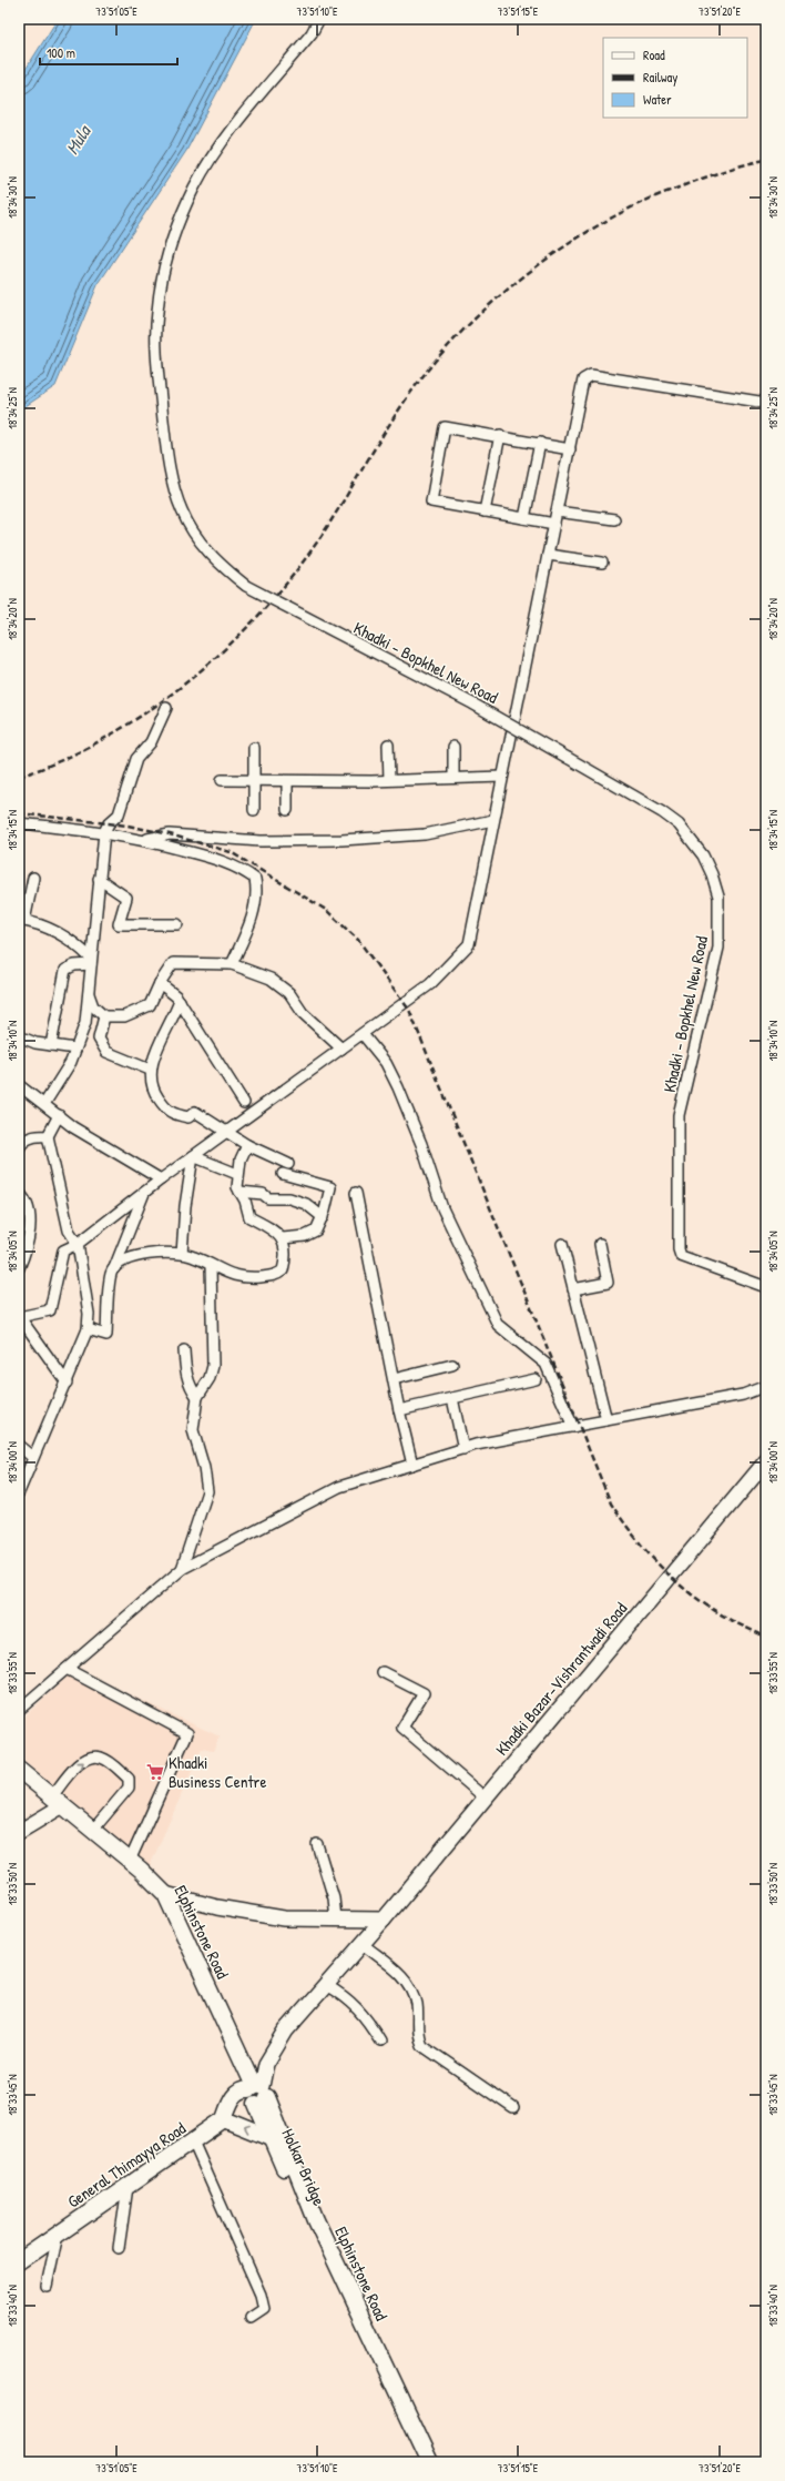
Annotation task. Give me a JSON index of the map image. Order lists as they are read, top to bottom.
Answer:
{
  "streets": {
    "main road": ["Elphinstone Road", "General Thimayya Road", "Holkar Bridge"],
    "street": ["Khadki - Bopkhel New Road", "Khadki Bazar-Vishrantwadi Road"]
  },
  "crossings": [
    ["Khadki Bazar-Vishrantwadi Road", "Elphinstone Road"],
    ["Khadki Bazar-Vishrantwadi Road", "Holkar Bridge"],
    ["Elphinstone Road", "Holkar Bridge"]
  ],
  "water": ["Mula"],
  "places": {
    "supermarket": ["Khadki Business Centre"]
  },
  "legend": ["Road", "Railway", "Water"],
  "scale_bar": "100 m",
  "coordinates": [
    "73°51'05\"E",
    "73°51'10\"E",
    "73°51'15\"E",
    "73°51'20\"E",
    "18°34'30\"N",
    "18°34'25\"N",
    "18°34'20\"N",
    "18°34'15\"N",
    "18°34'10\"N",
    "18°34'05\"N",
    "18°34'00\"N",
    "18°33'55\"N",
    "18°33'50\"N",
    "18°33'45\"N",
    "18°33'40\"N"
  ]
}
